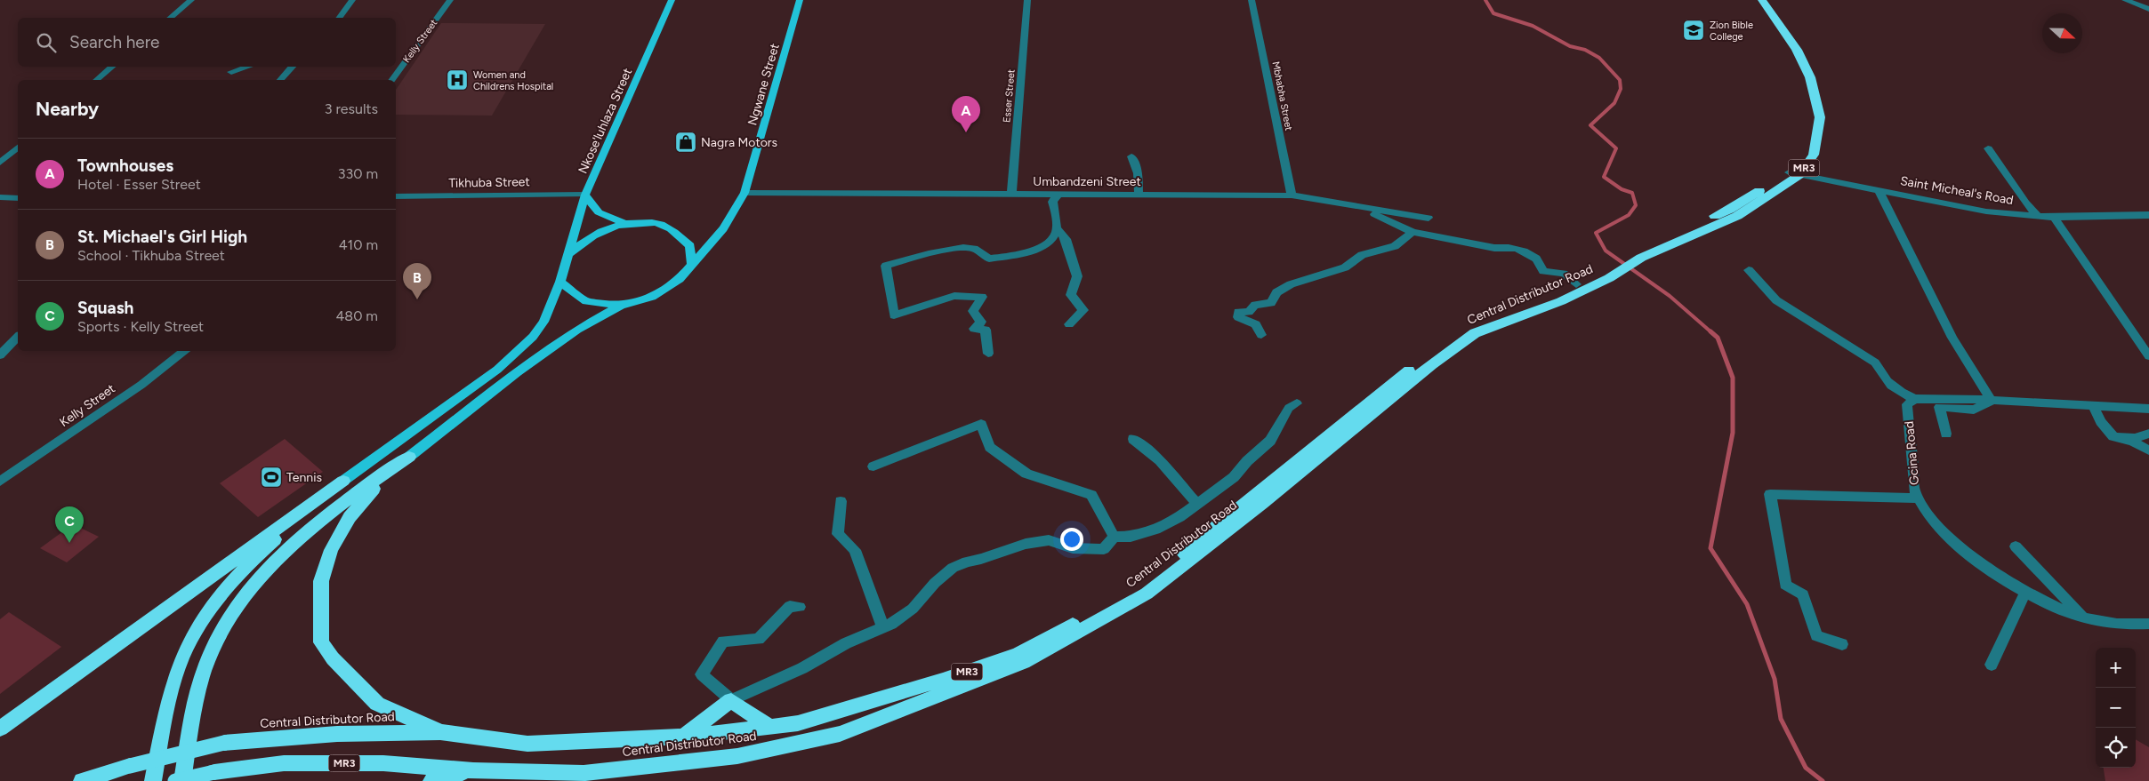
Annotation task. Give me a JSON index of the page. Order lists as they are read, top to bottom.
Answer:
{
  "streets": {
    "highway": ["MR3", "Central Distributor Road"],
    "main road": ["Ngwane Street", "Nkose'luhlaza Street"],
    "street": [
      "Kelly Street",
      "Esser Street",
      "Mbhabha Street",
      "Umbandzeni Street",
      "Tikhuba Street",
      "Saint Micheal's Road",
      "Gcina Road"
    ]
  },
  "crossings": [
    ["Ngwane Street", "Nkose'luhlaza Street"],
    ["Ngwane Street", "Umbandzeni Street"],
    ["Esser Street", "Umbandzeni Street"],
    ["Mbhabha Street", "Umbandzeni Street"],
    ["Nkose'luhlaza Street", "Tikhuba Street"],
    ["Saint Micheal's Road", "Central Distributor Road"]
  ],
  "places": {
    "school or university": ["Zion Bible College"],
    "hospital": ["Women and Childrens Hospital"],
    "shop": ["Nagra Motors"],
    "sports": ["Tennis"]
  },
  "north": "right",
  "page": {
    "search": "Search here",
    "heading": ["Nearby", "3 results"],
    "pins": ["A", "B", "C"],
    "list": [
      {
        "mark": "A",
        "name": "Townhouses",
        "note": "Hotel · Esser Street",
        "value": "330 m"
      },
      {
        "mark": "B",
        "name": "St. Michael's Girl High",
        "note": "School · Tikhuba Street",
        "value": "410 m"
      },
      {
        "mark": "C",
        "name": "Squash",
        "note": "Sports · Kelly Street",
        "value": "480 m"
      }
    ],
    "map_buttons": ["+", "−"]
  }
}
